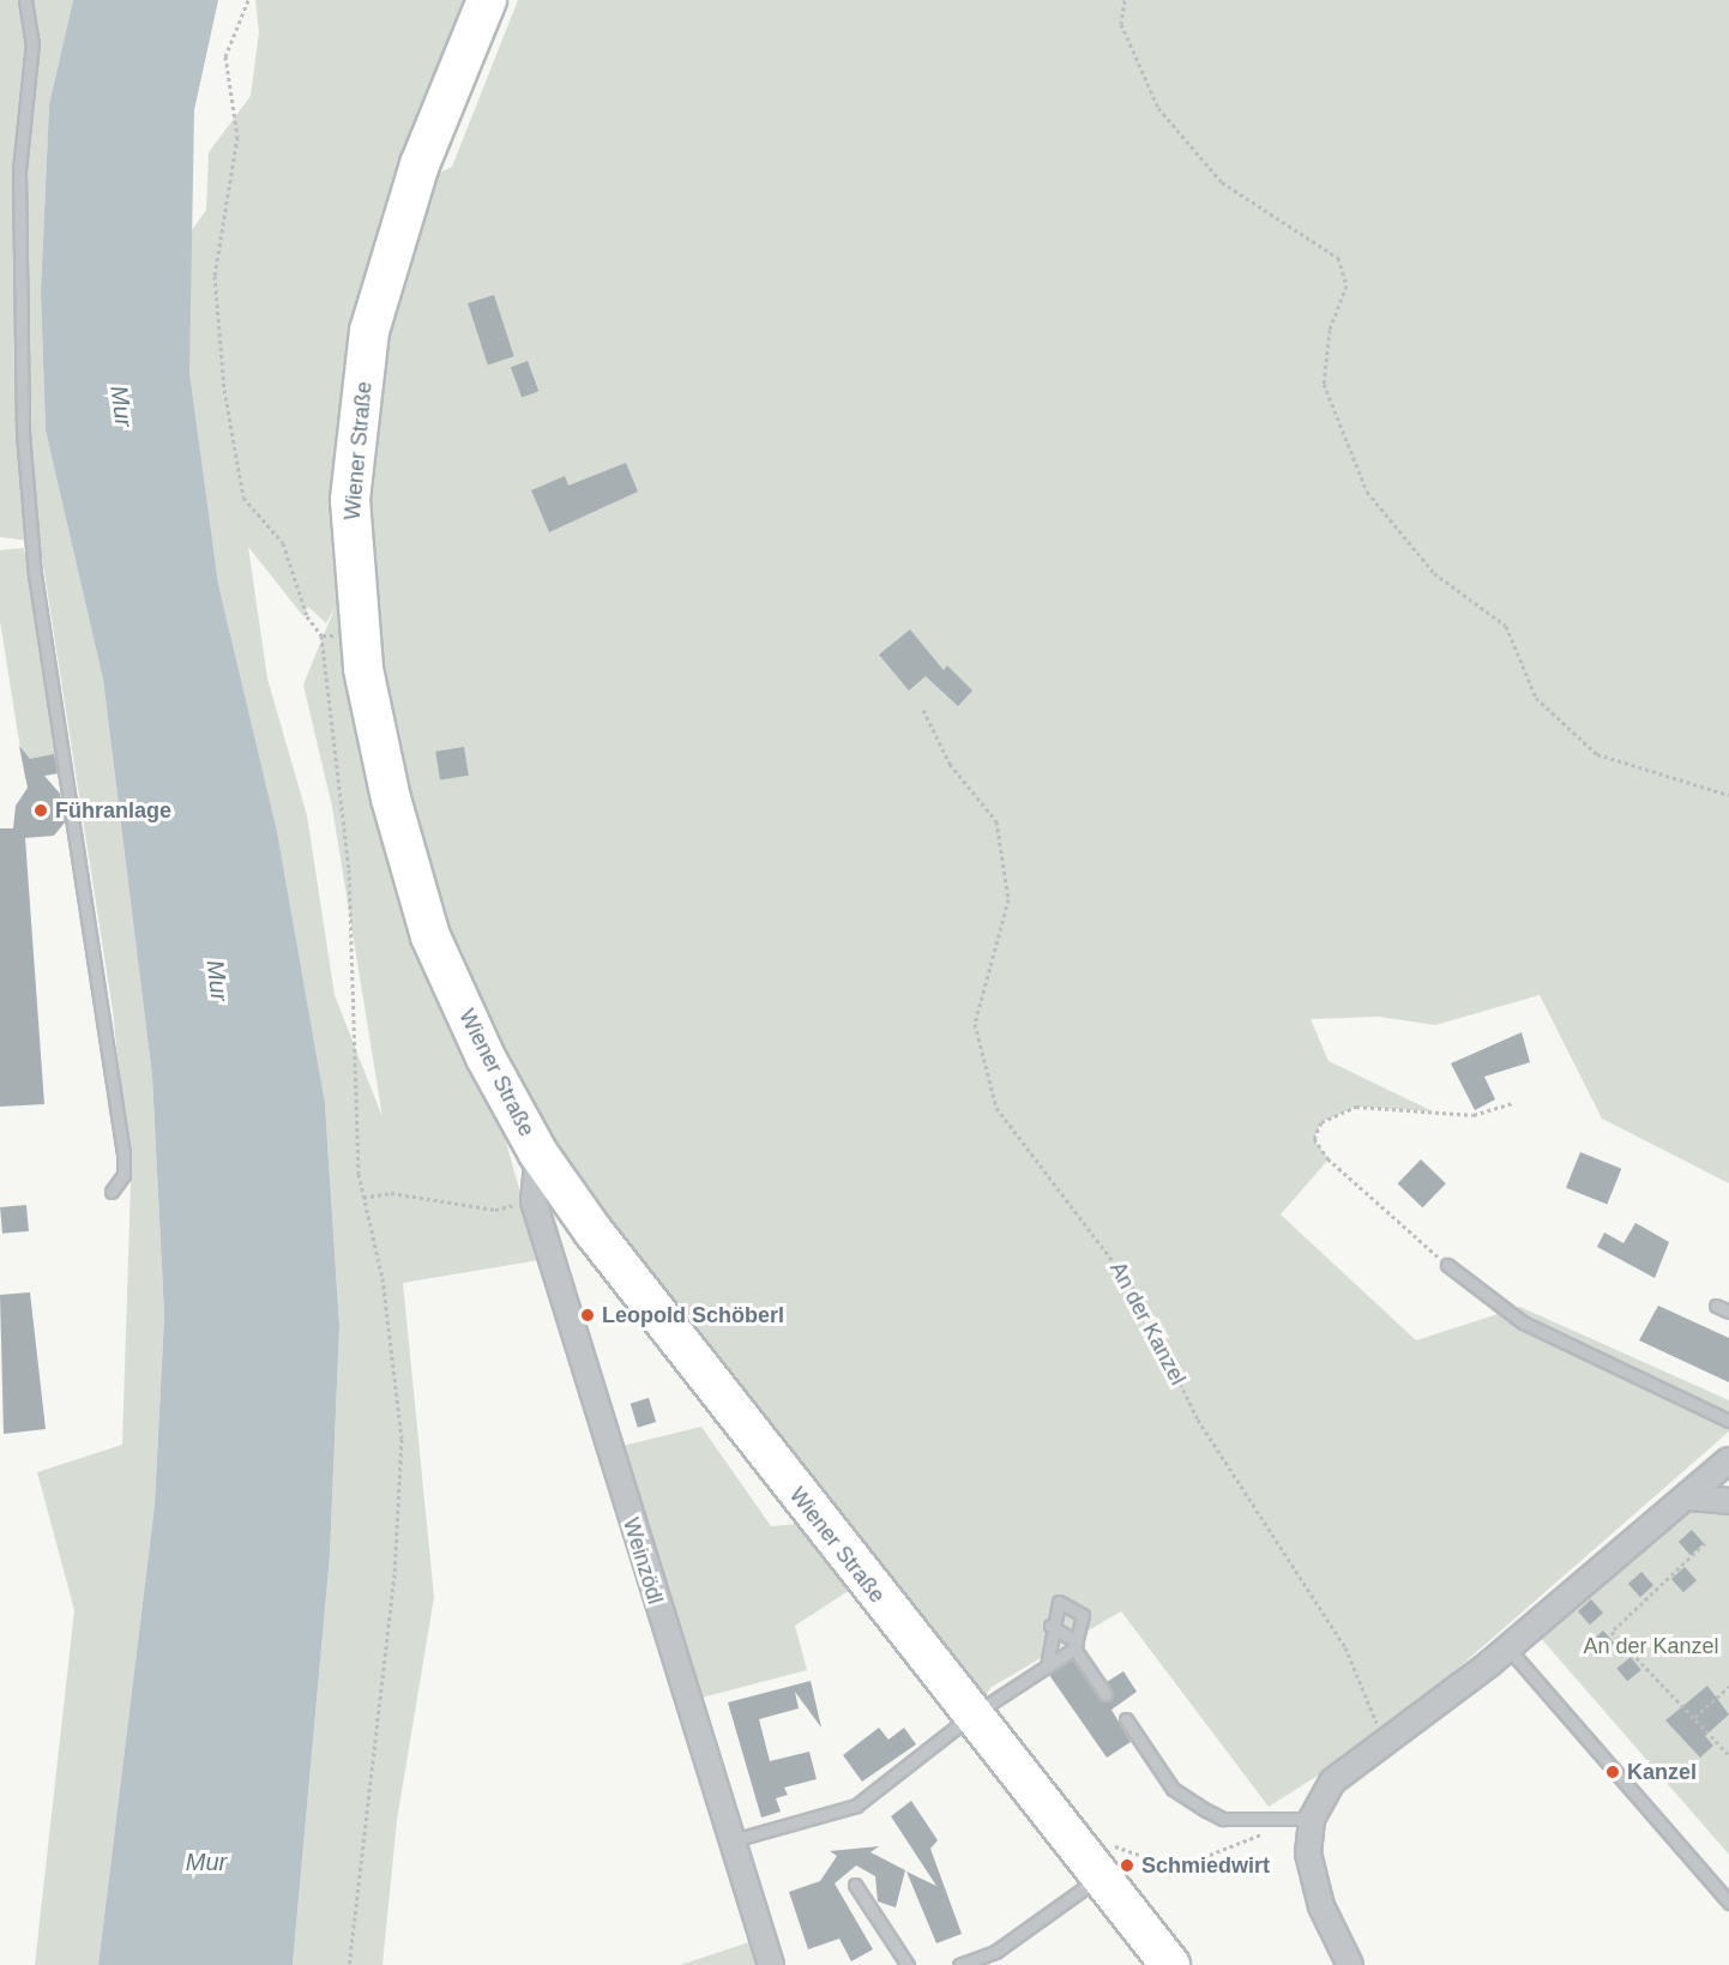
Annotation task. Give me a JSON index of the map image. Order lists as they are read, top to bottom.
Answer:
{
  "streets": {
    "main road": ["Wiener Straße"],
    "street": ["Weinzödl"],
    "path": ["An der Kanzel"]
  },
  "crossings": [
    ["Wiener Straße", "Weinzödl"]
  ],
  "water": ["Mur"],
  "parks": ["An der Kanzel"],
  "places": [
    "Führanlage",
    "Leopold Schöberl",
    "Kanzel",
    "Schmiedwirt"
  ]
}
